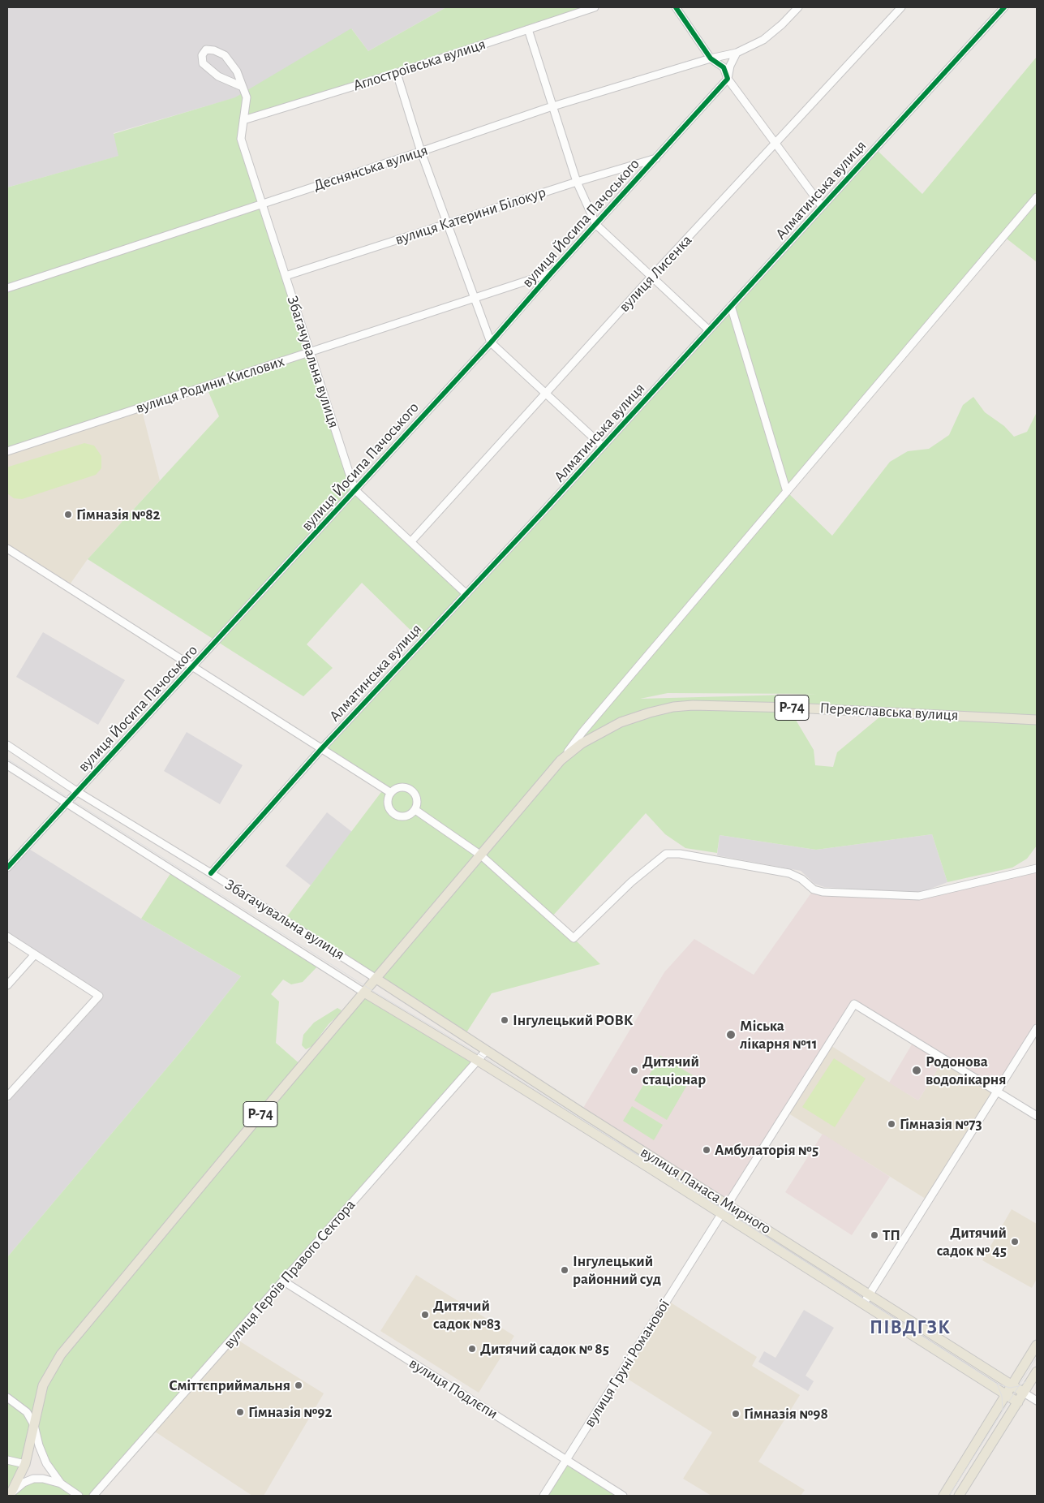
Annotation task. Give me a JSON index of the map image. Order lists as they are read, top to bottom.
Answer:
{
  "streets": {
    "main road": ["Р-74", "Переяславська вулиця", "вулиця Панаса Мирного"],
    "street": [
      "Аглостроївська вулиця",
      "Деснянська вулиця",
      "Алматинська вулиця",
      "вулиця Катерини Білокур",
      "вулиця Йосипа Пачоського",
      "вулиця Лисенка",
      "Збагачувальна вулиця",
      "вулиця Родини Кислових",
      "вулиця Героїв Правого Сектора",
      "вулиця Груні Романової",
      "вулиця Подлєпи"
    ]
  },
  "crossings": [
    ["Аглостроївська вулиця", "Збагачувальна вулиця"],
    ["Деснянська вулиця", "Збагачувальна вулиця"],
    ["Алматинська вулиця", "Збагачувальна вулиця"],
    ["вулиця Катерини Білокур", "вулиця Йосипа Пачоського"],
    ["вулиця Катерини Білокур", "Збагачувальна вулиця"],
    ["вулиця Йосипа Пачоського", "Збагачувальна вулиця"],
    ["вулиця Йосипа Пачоського", "вулиця Родини Кислових"],
    ["вулиця Лисенка", "Збагачувальна вулиця"],
    ["Збагачувальна вулиця", "вулиця Родини Кислових"],
    ["Збагачувальна вулиця", "Р-74"],
    ["Збагачувальна вулиця", "вулиця Панаса Мирного"],
    ["Р-74", "Переяславська вулиця"],
    ["Р-74", "вулиця Панаса Мирного"],
    ["вулиця Панаса Мирного", "вулиця Героїв Правого Сектора"],
    ["вулиця Панаса Мирного", "вулиця Груні Романової"],
    ["вулиця Героїв Правого Сектора", "вулиця Подлєпи"],
    ["вулиця Груні Романової", "вулиця Подлєпи"]
  ],
  "districts": ["ПІВДГЗК"],
  "places": [
    "Гімназія №82",
    "Інгулецький РОВК",
    "Міська лікарня №11",
    "Дитячий стаціонар",
    "Родонова водолікарня",
    "Гімназія №73",
    "Амбулаторія №5",
    "ТП",
    "Дитячий садок № 45",
    "Інгулецький районний суд",
    "Дитячий садок №83",
    "Дитячий садок № 85",
    "Сміттєприймальня",
    "Гімназія №92",
    "Гімназія №98"
  ]
}
